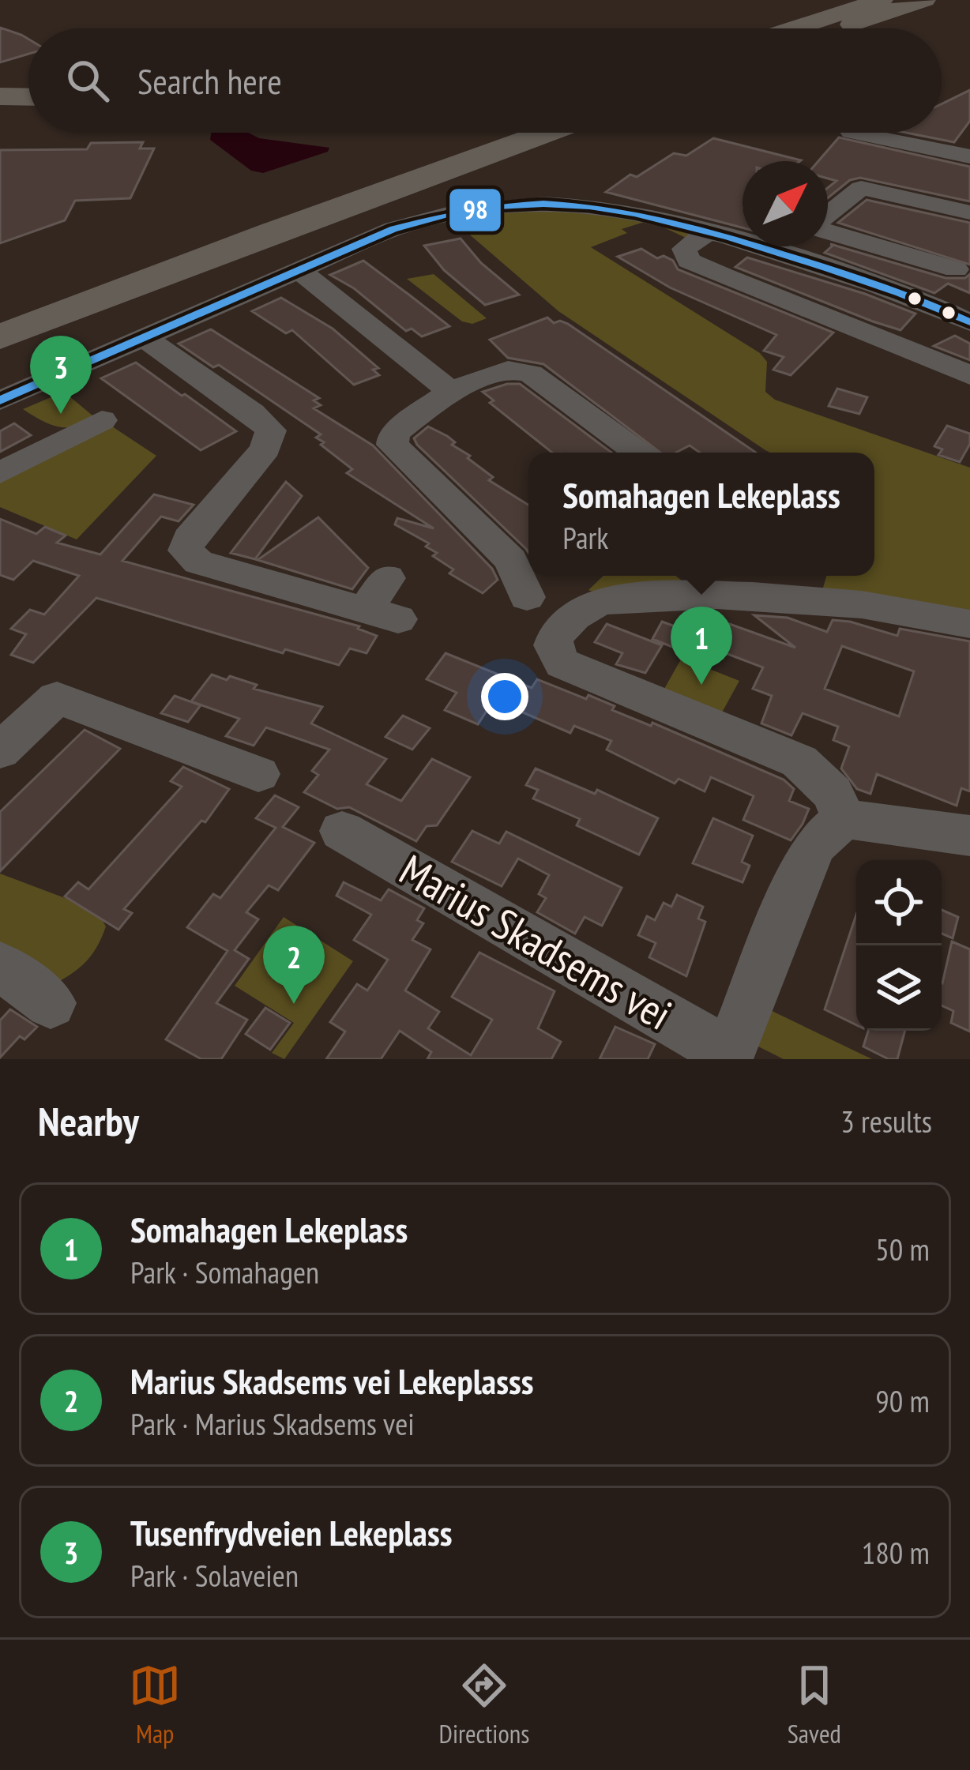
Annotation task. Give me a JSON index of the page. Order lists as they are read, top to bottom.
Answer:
{
  "streets": {
    "street": ["Marius Skadsems vei"]
  },
  "lines": ["transit line 98"],
  "north": "top right",
  "page": {
    "search": "Search here",
    "pins": ["3", "1", "2"],
    "popup": ["Somahagen Lekeplass", "Park"],
    "heading": ["Nearby", "3 results"],
    "list": [
      {
        "mark": "1",
        "name": "Somahagen Lekeplass",
        "note": "Park · Somahagen",
        "value": "50 m"
      },
      {
        "mark": "2",
        "name": "Marius Skadsems vei Lekeplasss",
        "note": "Park · Marius Skadsems vei",
        "value": "90 m"
      },
      {
        "mark": "3",
        "name": "Tusenfrydveien Lekeplass",
        "note": "Park · Solaveien",
        "value": "180 m"
      }
    ],
    "nav": ["Map", "Directions", "Saved"]
  }
}
